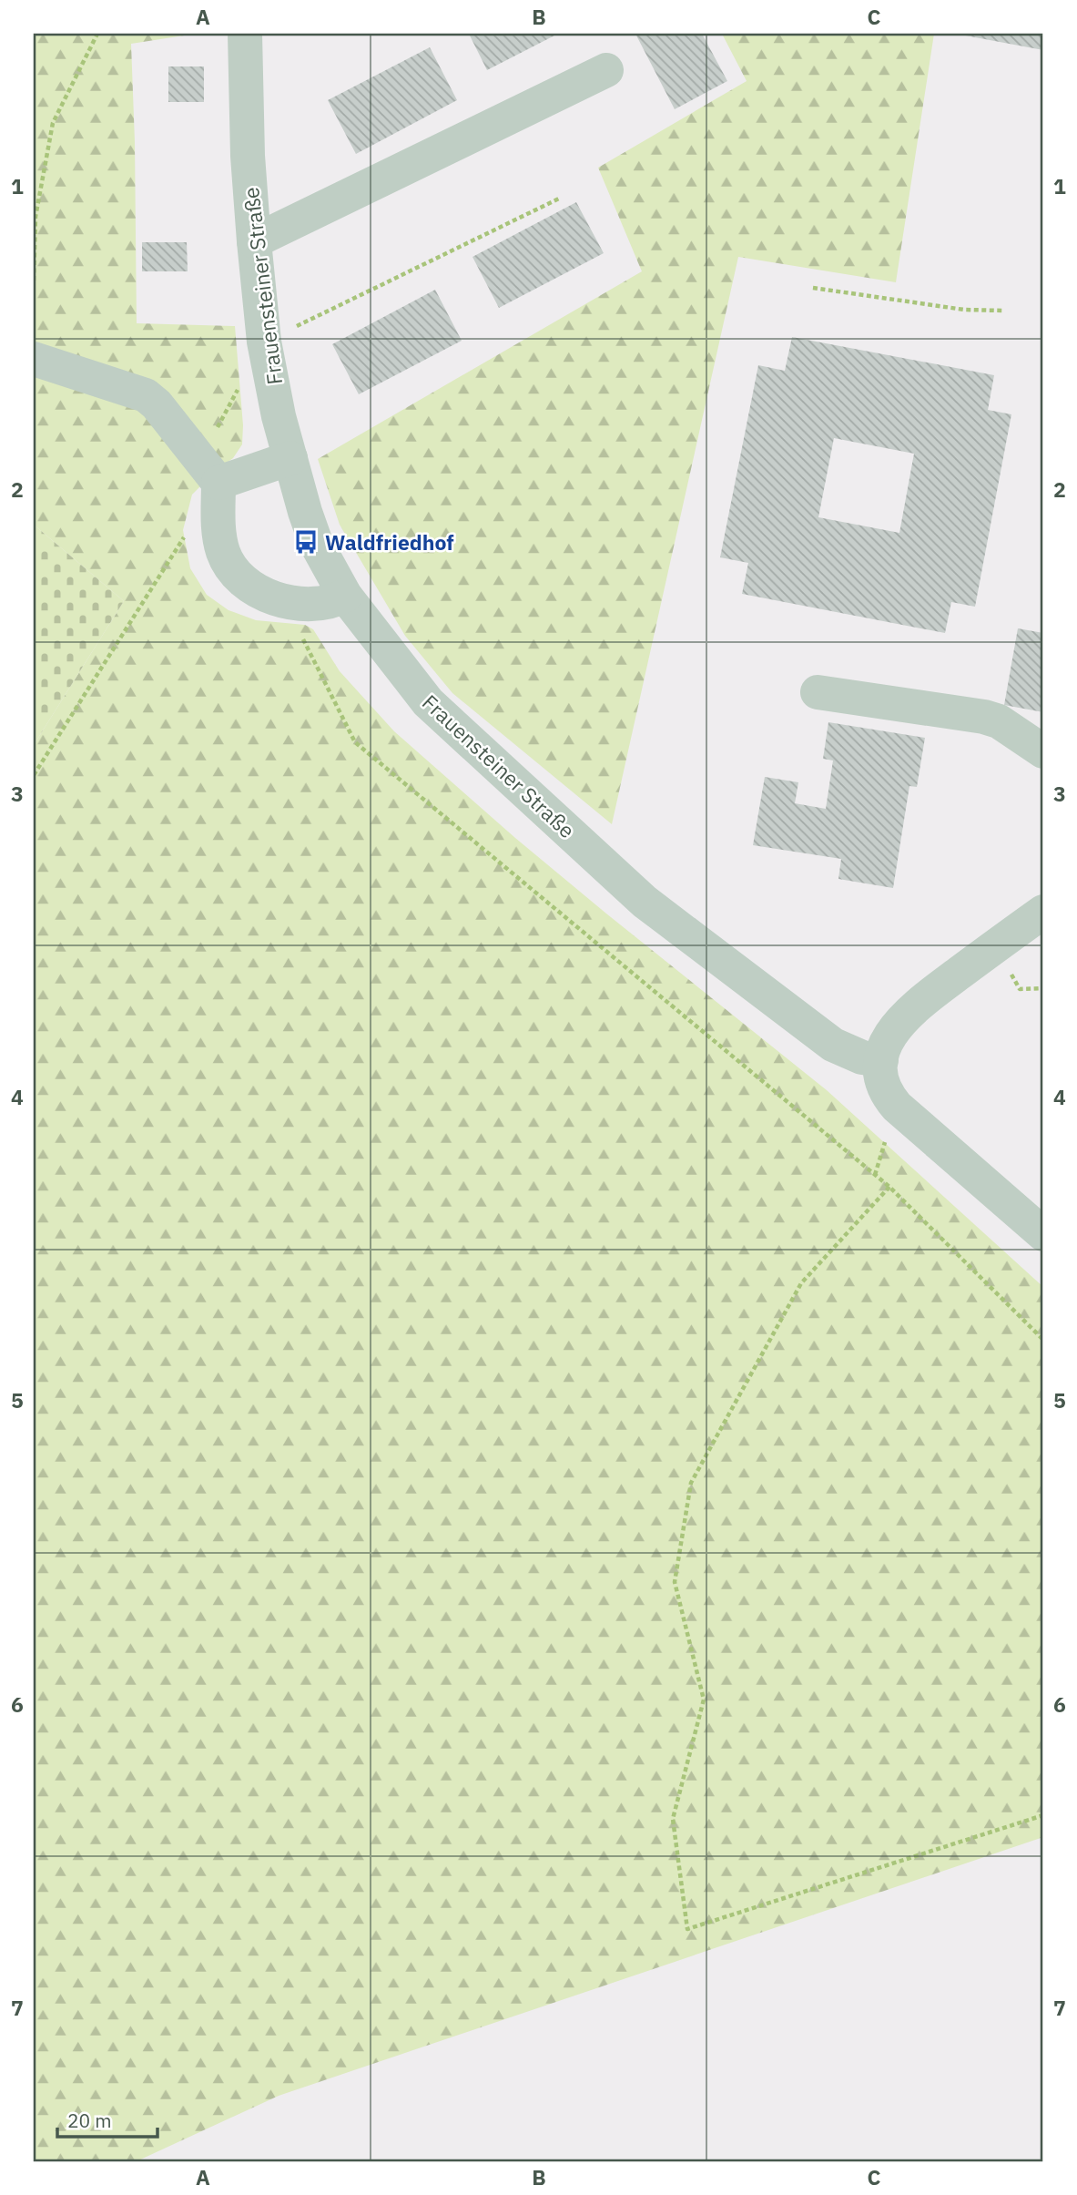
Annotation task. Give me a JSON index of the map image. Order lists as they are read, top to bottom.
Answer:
{
  "streets": {
    "street": ["Frauensteiner Straße"]
  },
  "places": {
    "bus stop": ["Waldfriedhof"]
  },
  "scale_bar": "20 m",
  "grid": {
    "columns": ["A", "B", "C"],
    "rows": [
      "1",
      "2",
      "3",
      "4",
      "5",
      "6",
      "7"
    ]
  }
}
